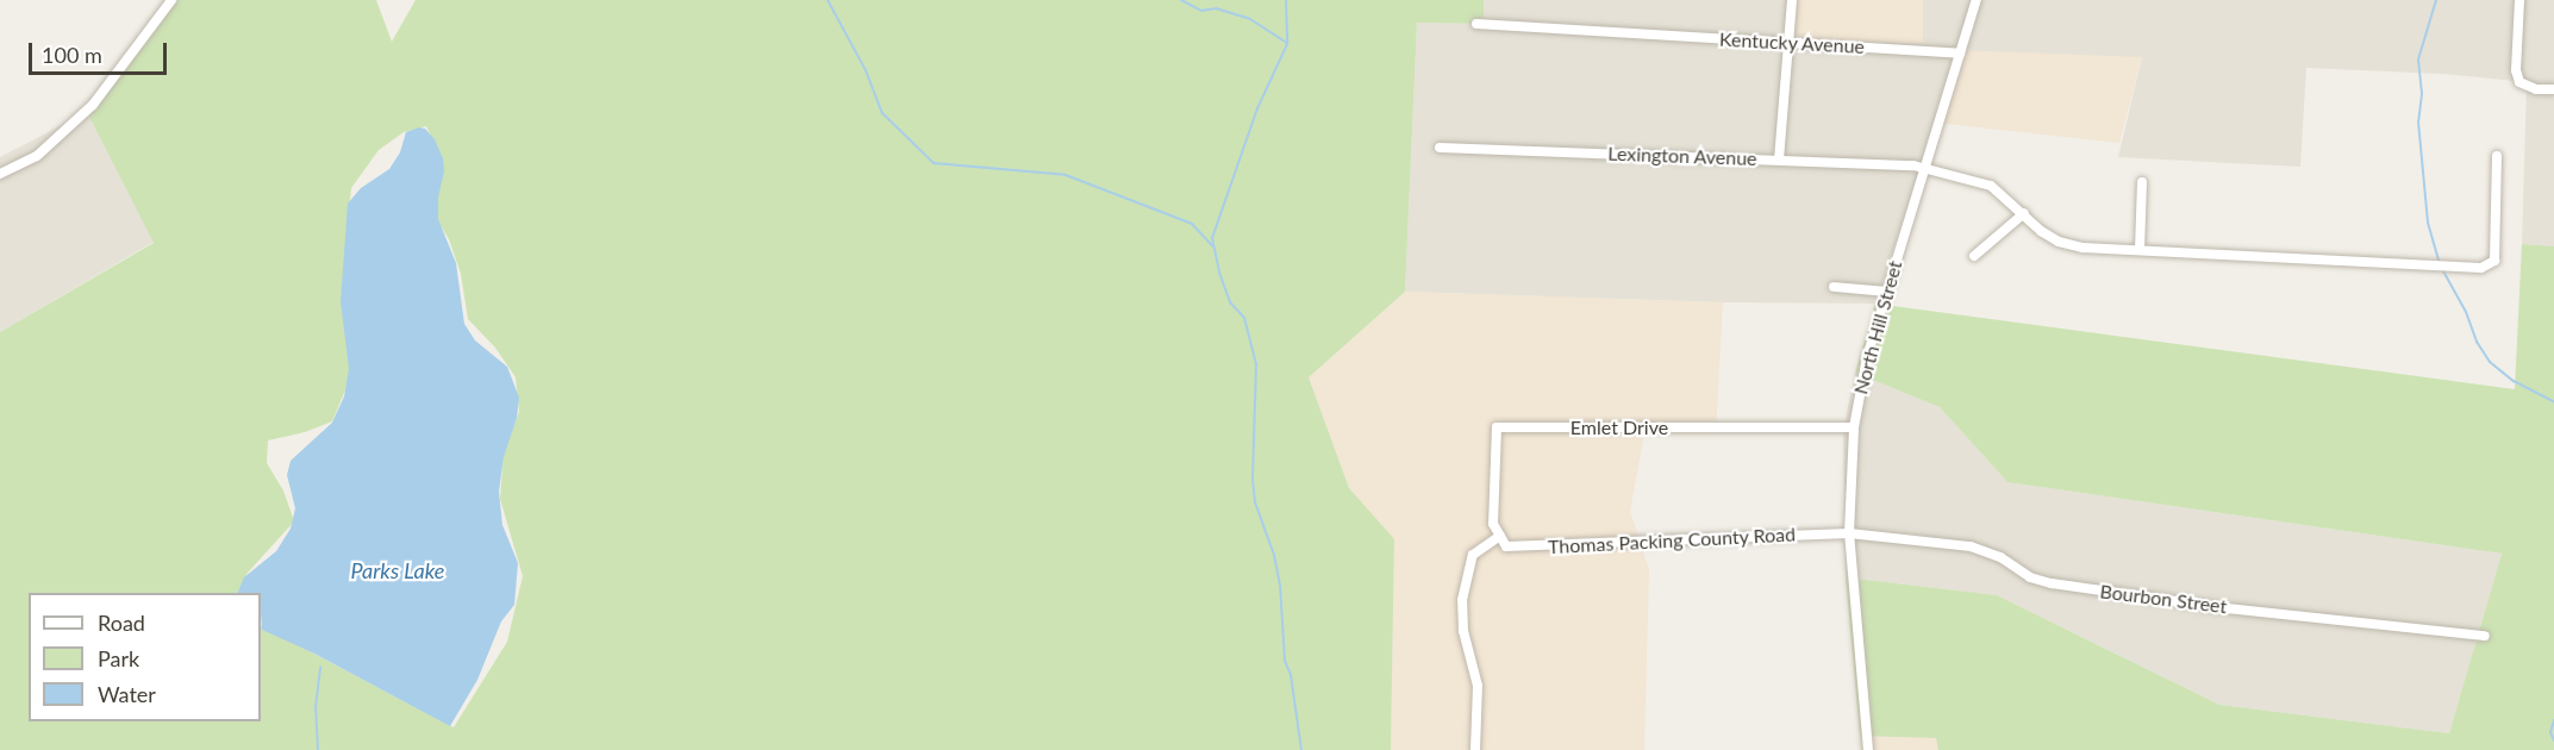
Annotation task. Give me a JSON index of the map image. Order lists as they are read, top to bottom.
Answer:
{
  "streets": {
    "street": [
      "Kentucky Avenue",
      "Lexington Avenue",
      "North Hill Street",
      "Emlet Drive",
      "Thomas Packing County Road",
      "Bourbon Street"
    ]
  },
  "crossings": [
    ["Kentucky Avenue", "North Hill Street"],
    ["Lexington Avenue", "North Hill Street"],
    ["North Hill Street", "Emlet Drive"],
    ["North Hill Street", "Thomas Packing County Road"],
    ["North Hill Street", "Bourbon Street"],
    ["Emlet Drive", "Thomas Packing County Road"],
    ["Thomas Packing County Road", "Bourbon Street"]
  ],
  "water": ["Parks Lake"],
  "legend": ["Road", "Park", "Water"],
  "scale_bar": "100 m"
}
